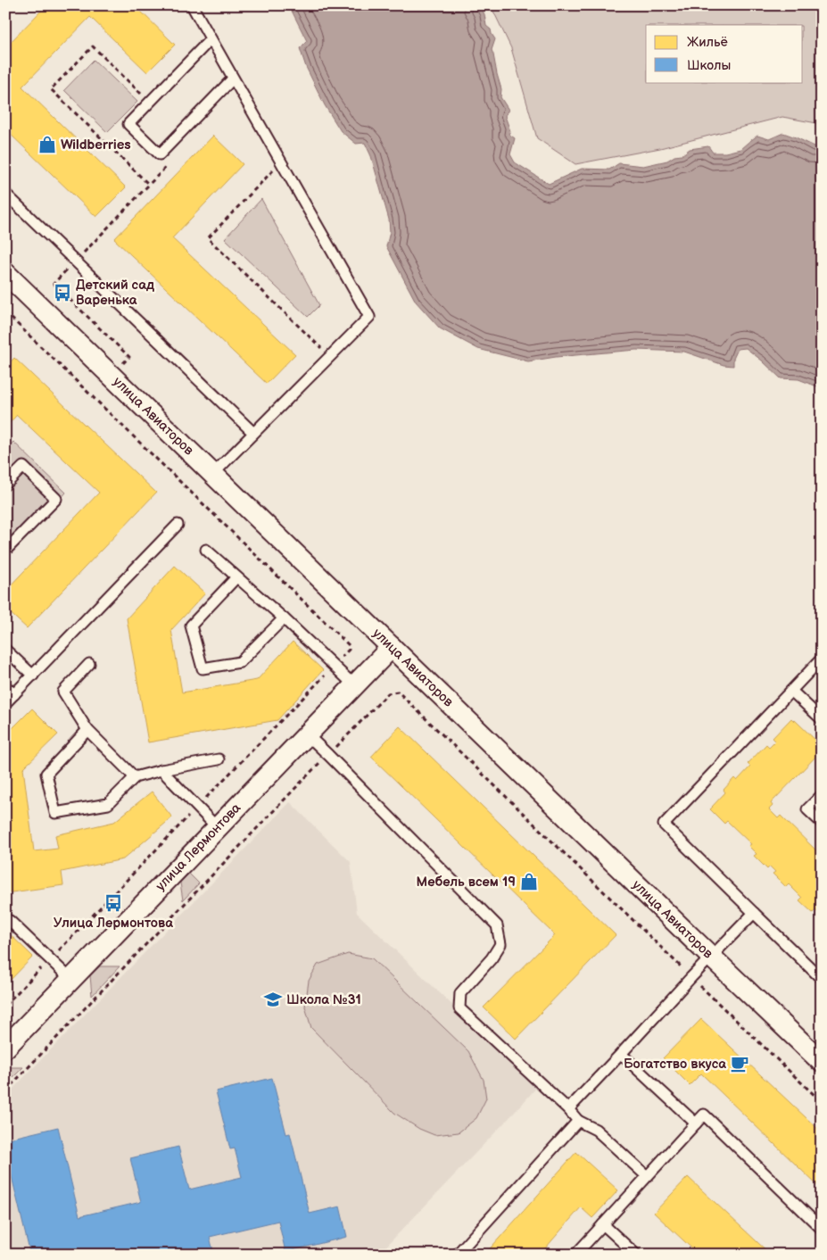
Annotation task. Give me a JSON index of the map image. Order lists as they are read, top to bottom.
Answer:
{
  "streets": {
    "street": ["улица Авиаторов", "улица Лермонтова"]
  },
  "crossings": [
    ["улица Авиаторов", "улица Лермонтова"]
  ],
  "places": {
    "shop": ["Wildberries", "Мебель всем 19"],
    "bus stop": ["Детский сад Варенька", "Улица Лермонтова"],
    "school or university": ["Школа №31"],
    "cafe": ["Богатство вкуса"]
  },
  "legend": ["Жильё", "Школы"]
}
